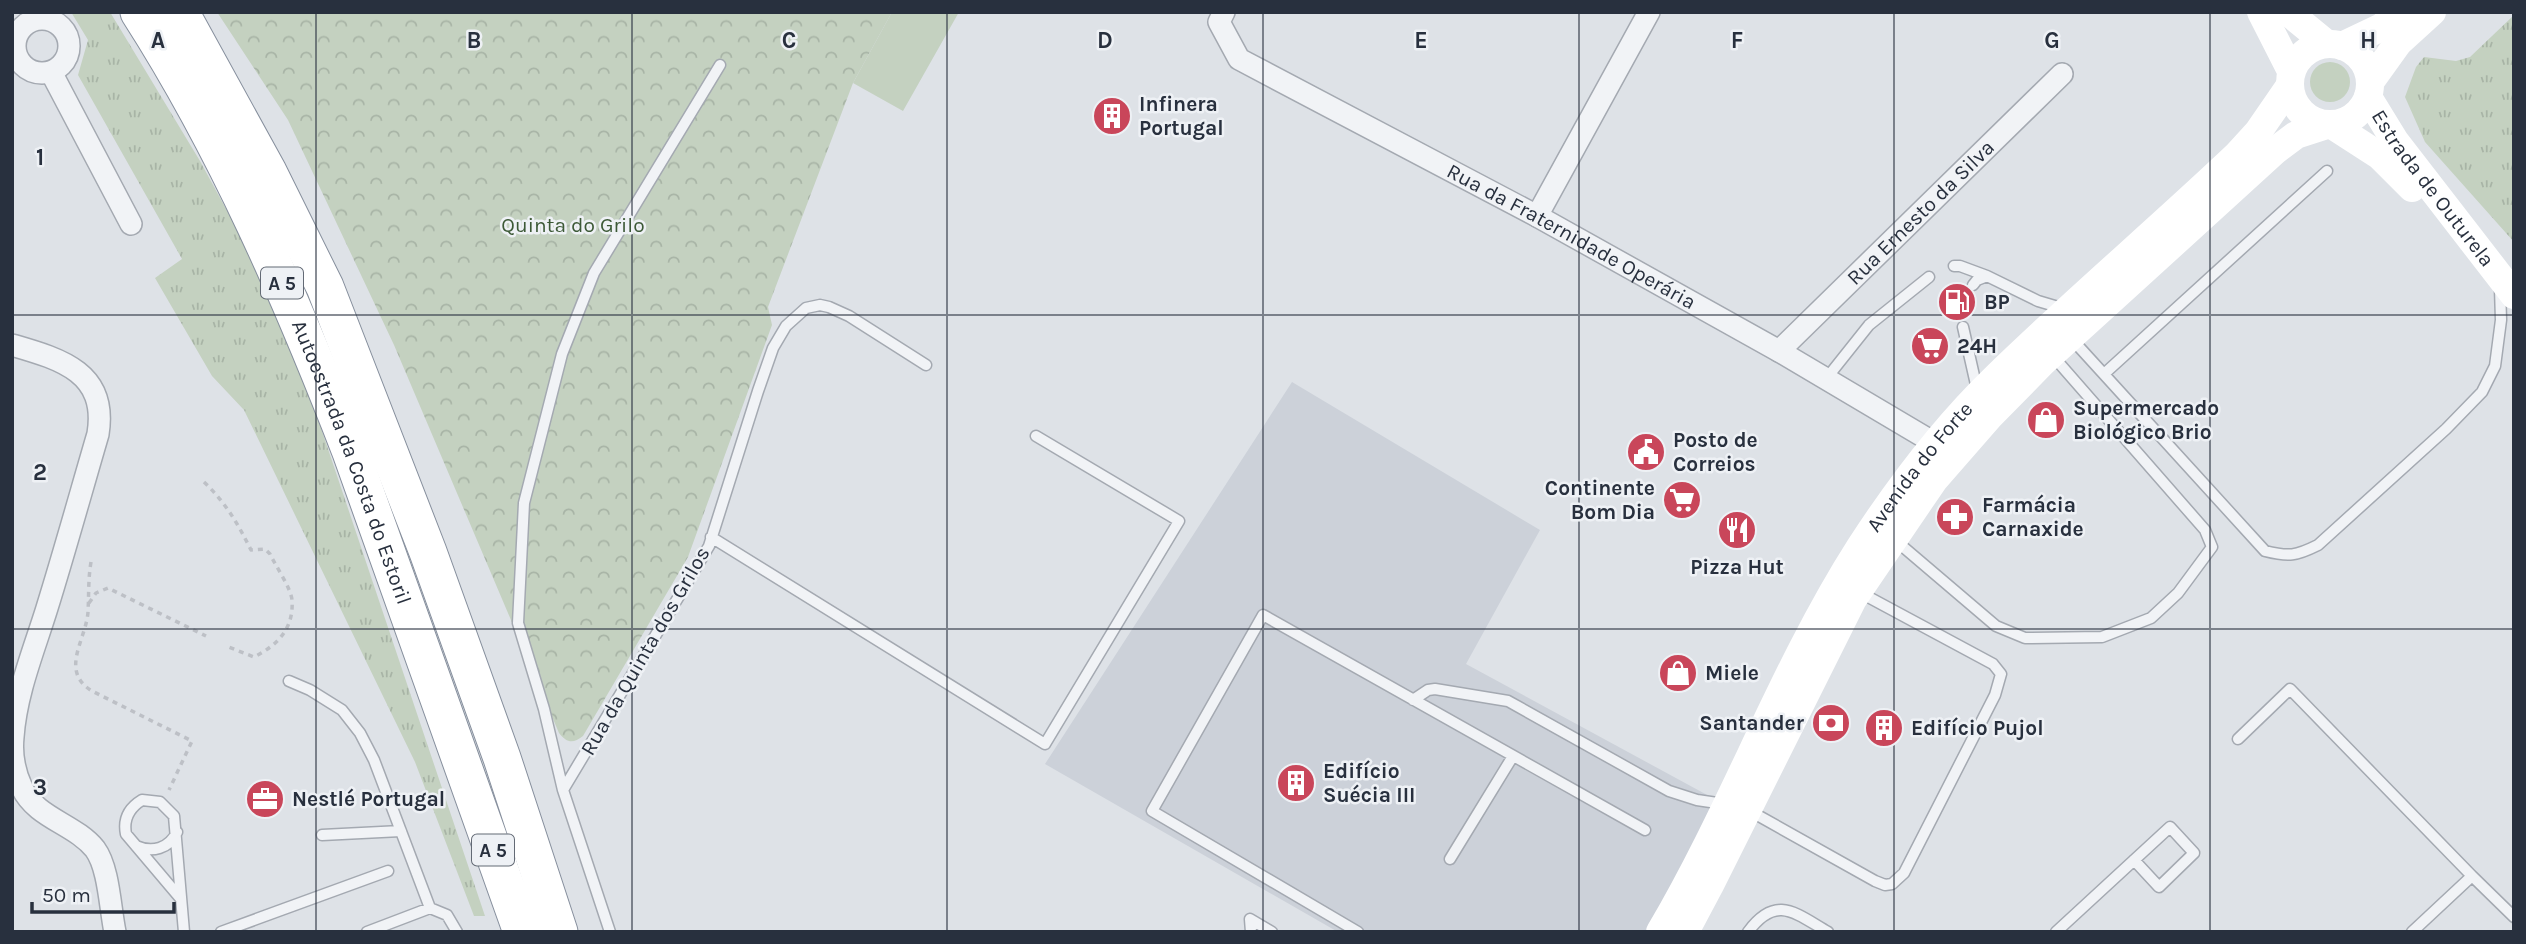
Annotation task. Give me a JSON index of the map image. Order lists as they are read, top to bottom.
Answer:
{
  "streets": {
    "highway": ["A 5", "Autoestrada da Costa do Estoril"],
    "street": [
      "Estrada de Outurela",
      "Rua Ernesto da Silva",
      "Rua da Fraternidade Operária",
      "Avenida do Forte"
    ],
    "lane": ["Rua da Quinta dos Grilos"]
  },
  "crossings": [
    ["Estrada de Outurela", "Avenida do Forte"],
    ["Rua Ernesto da Silva", "Rua da Fraternidade Operária"],
    ["Rua da Fraternidade Operária", "Avenida do Forte"]
  ],
  "parks": ["Quinta do Grilo"],
  "places": {
    "building": ["Infinera Portugal", "Edifício Pujol", "Edifício Suécia III"],
    "fuel station": ["BP"],
    "supermarket": ["24H", "Continente Bom Dia"],
    "shop": ["Supermercado Biológico Brio", "Miele"],
    "public building": ["Posto de Correios"],
    "pharmacy": ["Farmácia Carnaxide"],
    "restaurant": ["Pizza Hut"],
    "bank": ["Santander"],
    "office": ["Nestlé Portugal"]
  },
  "scale_bar": "50 m",
  "grid": {
    "columns": [
      "A",
      "B",
      "C",
      "D",
      "E",
      "F",
      "G",
      "H"
    ],
    "rows": ["1", "2", "3"]
  }
}
